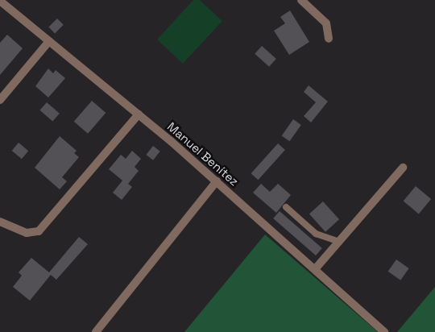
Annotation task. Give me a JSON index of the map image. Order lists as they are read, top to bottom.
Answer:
{
  "streets": {
    "street": ["Manuel Benítez"]
  }
}
